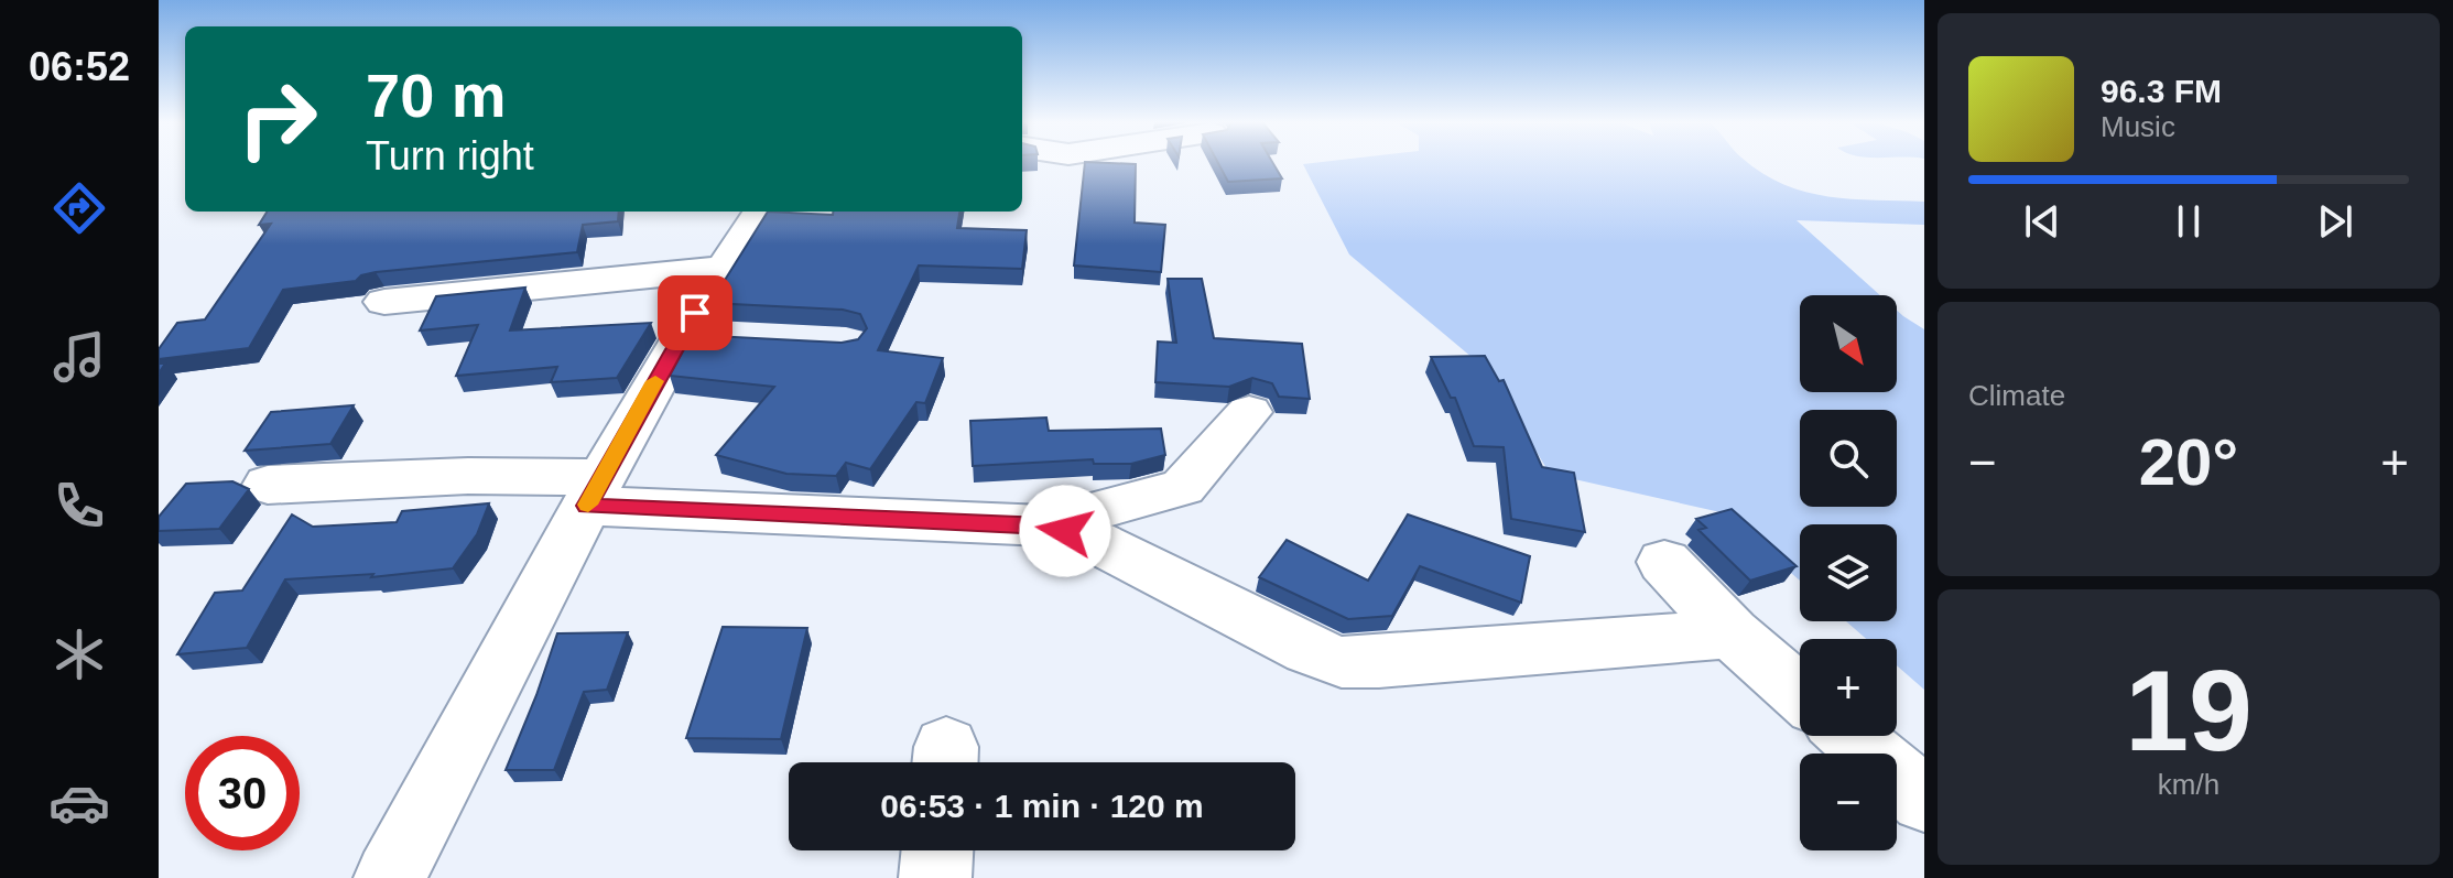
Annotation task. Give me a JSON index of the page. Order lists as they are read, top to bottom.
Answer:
{
  "north": "bottom right",
  "page": {
    "tabs": "06:52",
    "turn": ["70 m", "Turn right"],
    "song": ["96.3 FM", "Music"],
    "map_buttons": ["+", "−"],
    "tile": [
      "Climate",
      ["19", "km/h"]
    ],
    "heat": ["−", "20°", "+"],
    "limit": "30",
    "trip": "06:53 · 1 min · 120 m"
  }
}
